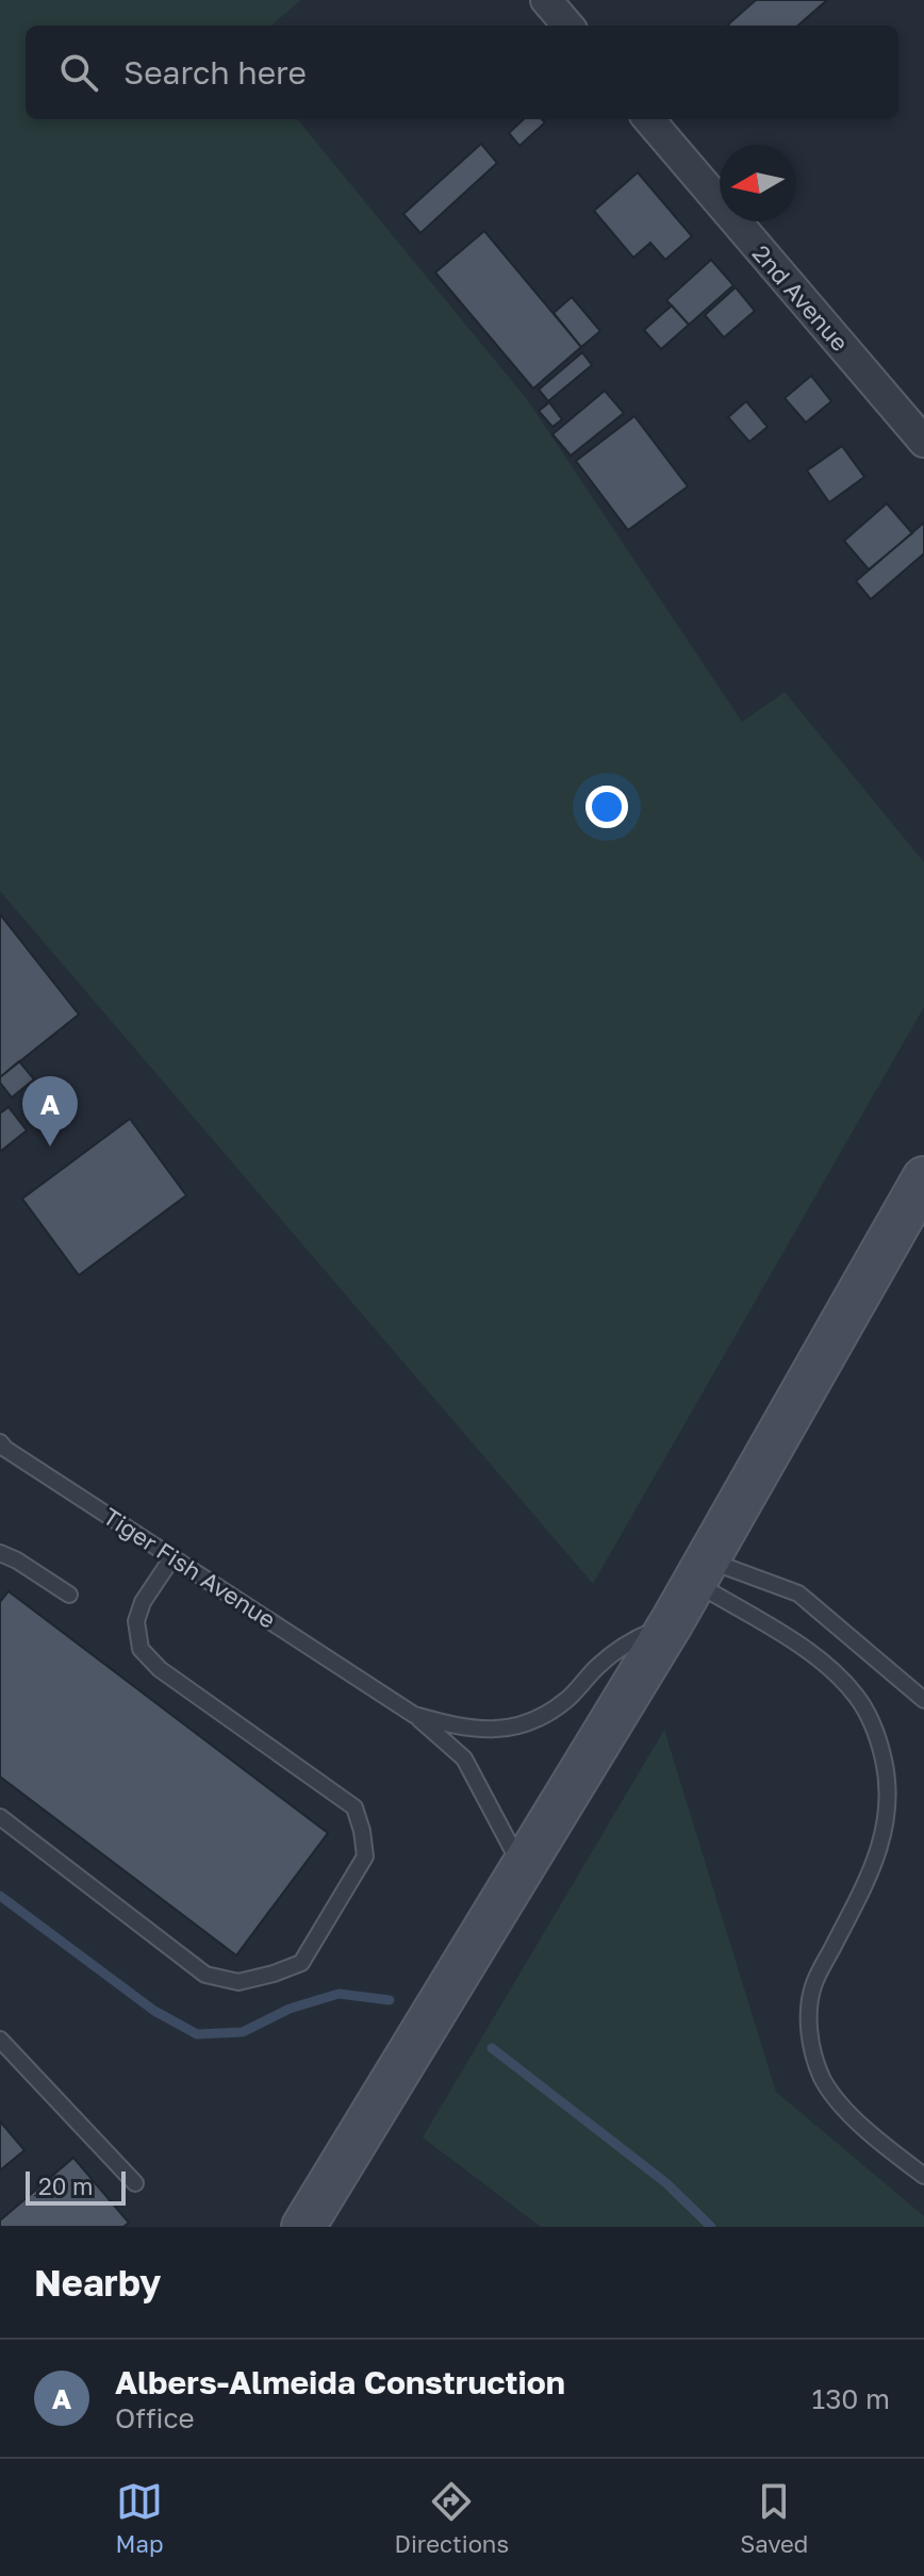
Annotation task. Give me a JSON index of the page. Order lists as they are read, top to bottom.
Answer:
{
  "streets": {
    "street": ["2nd Avenue"],
    "lane": ["Tiger Fish Avenue"]
  },
  "scale_bar": "20 m",
  "north": "left",
  "page": {
    "search": "Search here",
    "pins": "A",
    "scale": "20 m",
    "heading": "Nearby",
    "list": [
      {
        "mark": "A",
        "name": "Albers-Almeida Construction",
        "note": "Office",
        "value": "130 m"
      }
    ],
    "nav": ["Map", "Directions", "Saved"]
  }
}
